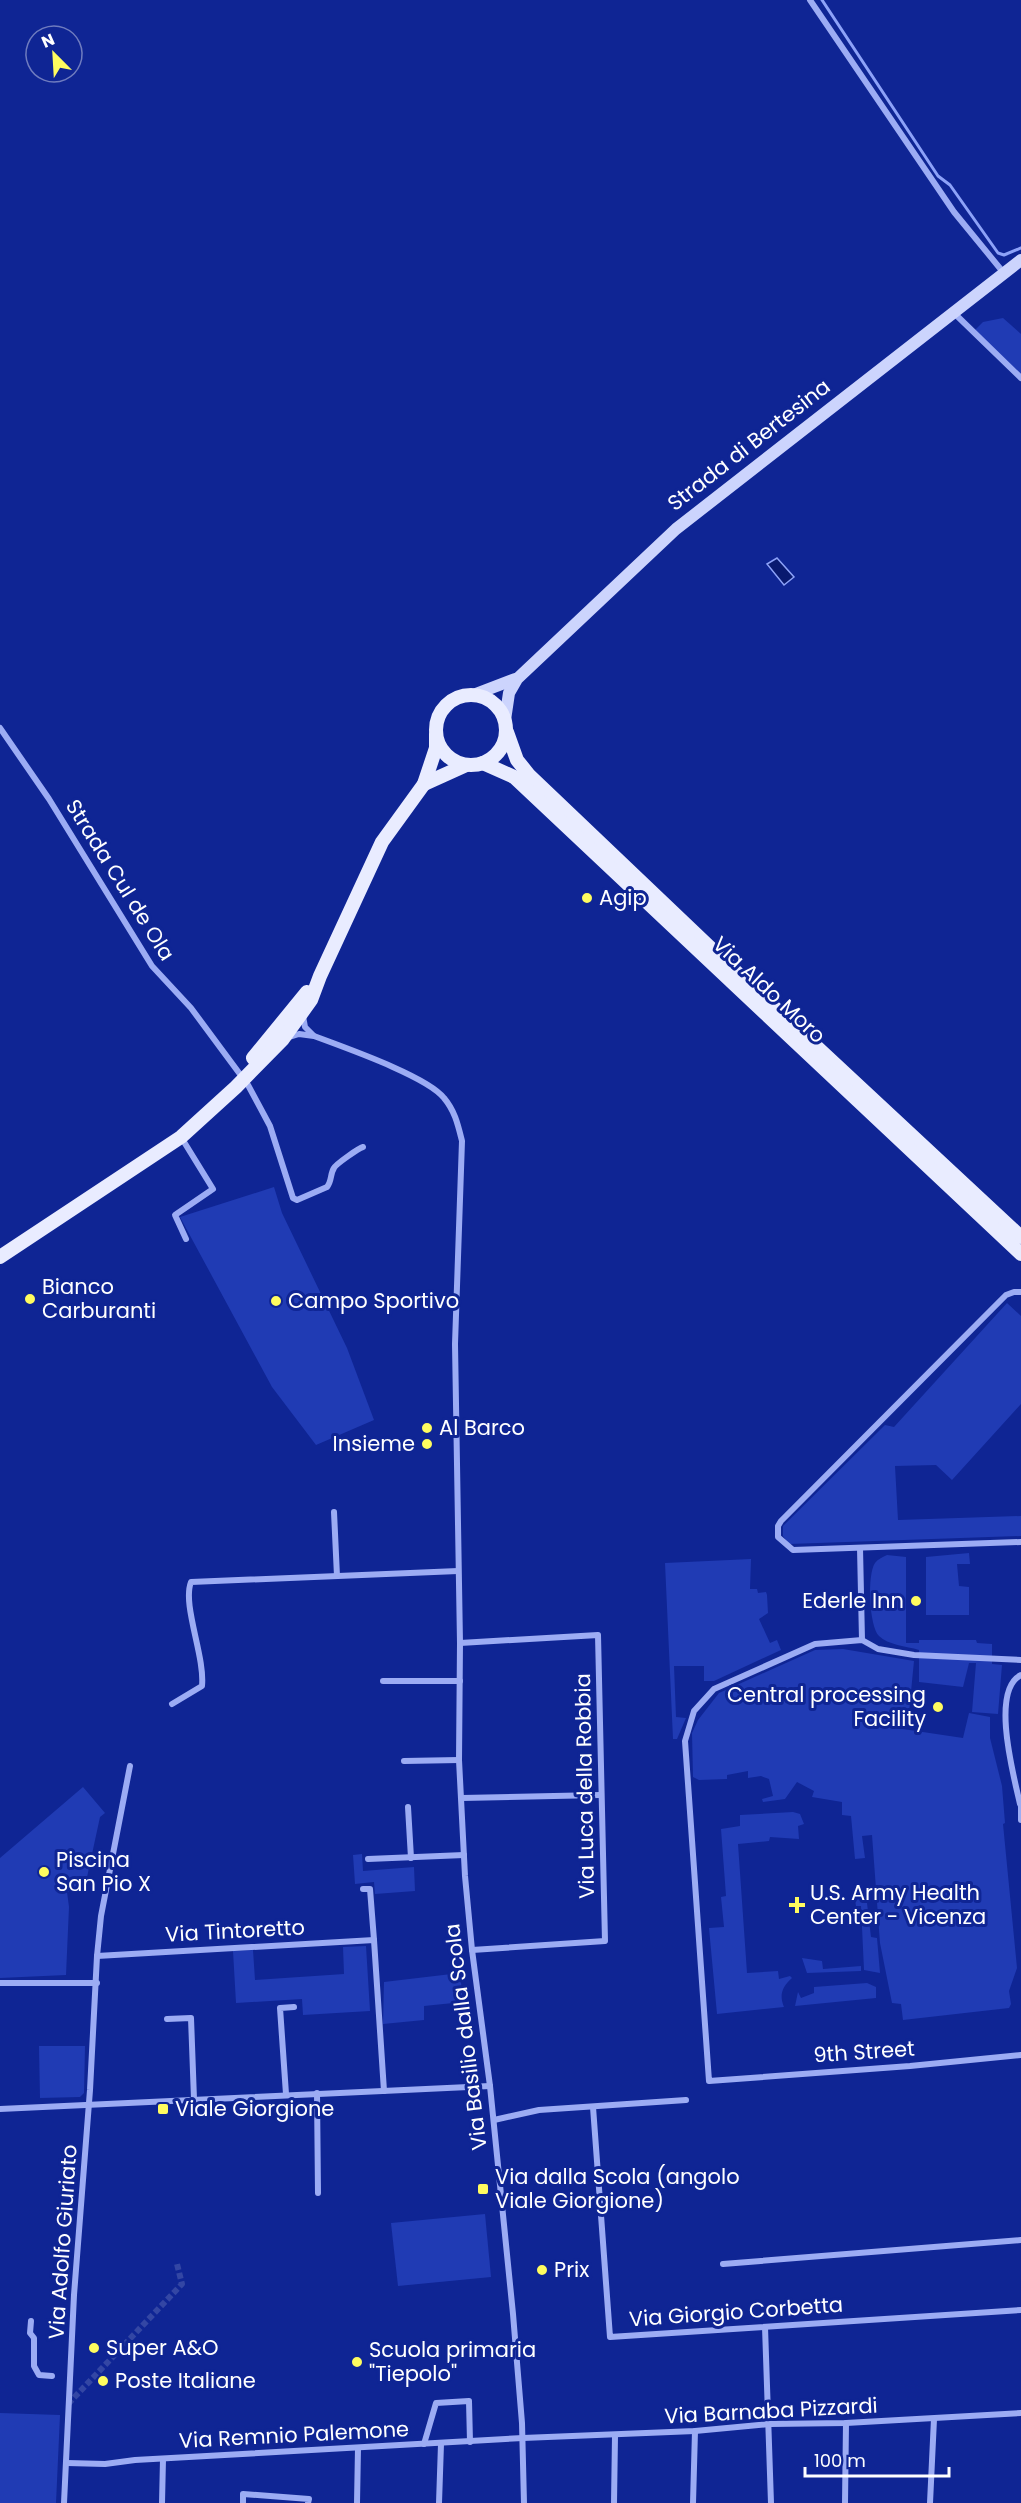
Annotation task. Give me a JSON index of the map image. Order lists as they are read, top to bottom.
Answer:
{
  "streets": {
    "main road": ["Strada di Bertesina", "Via Aldo Moro"],
    "street": [
      "Strada Cul de Ola",
      "Via Luca della Robbia",
      "Via Tintoretto",
      "Via Basilio dalla Scola",
      "9th Street",
      "Via Adolfo Giuriato",
      "Via Giorgio Corbetta",
      "Via Barnaba Pizzardi",
      "Via Remnio Palemone"
    ]
  },
  "crossings": [
    ["Strada di Bertesina", "Strada Cul de Ola"],
    ["Strada di Bertesina", "Via Aldo Moro"],
    ["Strada di Bertesina", "Via Basilio dalla Scola"],
    ["Via Luca della Robbia", "Via Basilio dalla Scola"],
    ["Via Tintoretto", "Via Adolfo Giuriato"],
    ["Via Basilio dalla Scola", "Via Barnaba Pizzardi"],
    ["Via Basilio dalla Scola", "Via Remnio Palemone"],
    ["Via Adolfo Giuriato", "Via Remnio Palemone"],
    ["Via Barnaba Pizzardi", "Via Remnio Palemone"]
  ],
  "places": {
    "other": [
      "Agip",
      "Bianco Carburanti",
      "Campo Sportivo",
      "Al Barco",
      "Insieme",
      "Ederle Inn",
      "Central processing Facility",
      "Piscina San Pio X",
      "Prix",
      "Super A&O",
      "Scuola primaria \"Tiepolo\"",
      "Poste Italiane"
    ],
    "health": ["U.S. Army Health Center - Vicenza"],
    "transit": ["Viale Giorgione", "Via dalla Scola (angolo Viale Giorgione)"]
  },
  "scale_bar": "100 m",
  "north": "top left"
}
